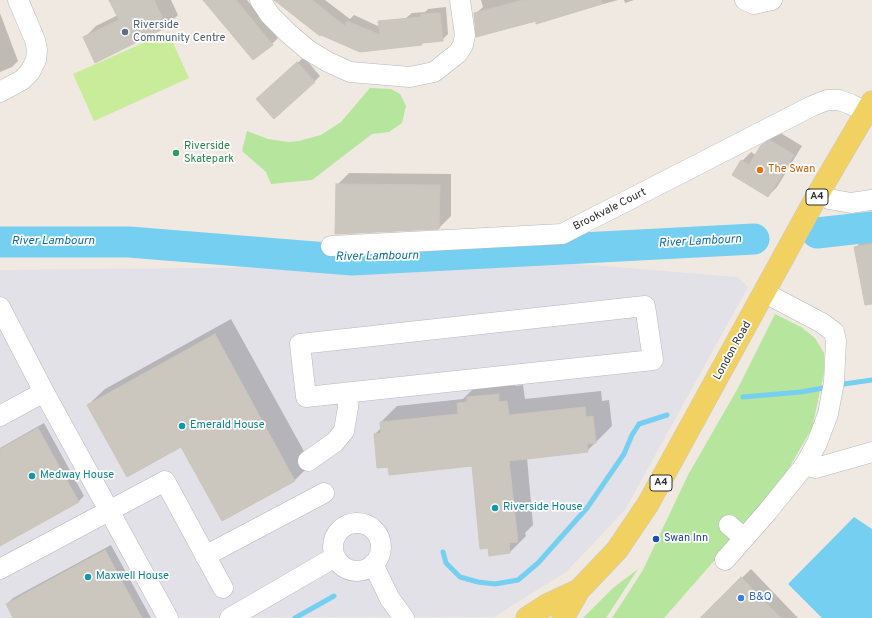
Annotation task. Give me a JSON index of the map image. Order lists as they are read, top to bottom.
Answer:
{
  "streets": {
    "main road": ["A4", "London Road"],
    "street": ["Brookvale Court"]
  },
  "crossings": [
    ["Brookvale Court", "London Road"]
  ],
  "water": ["River Lambourn"],
  "places": [
    "Riverside Community Centre",
    "Riverside Skatepark",
    "The Swan",
    "Emerald House",
    "Medway House",
    "Riverside House",
    "Swan Inn",
    "Maxwell House",
    "B&Q"
  ]
}
